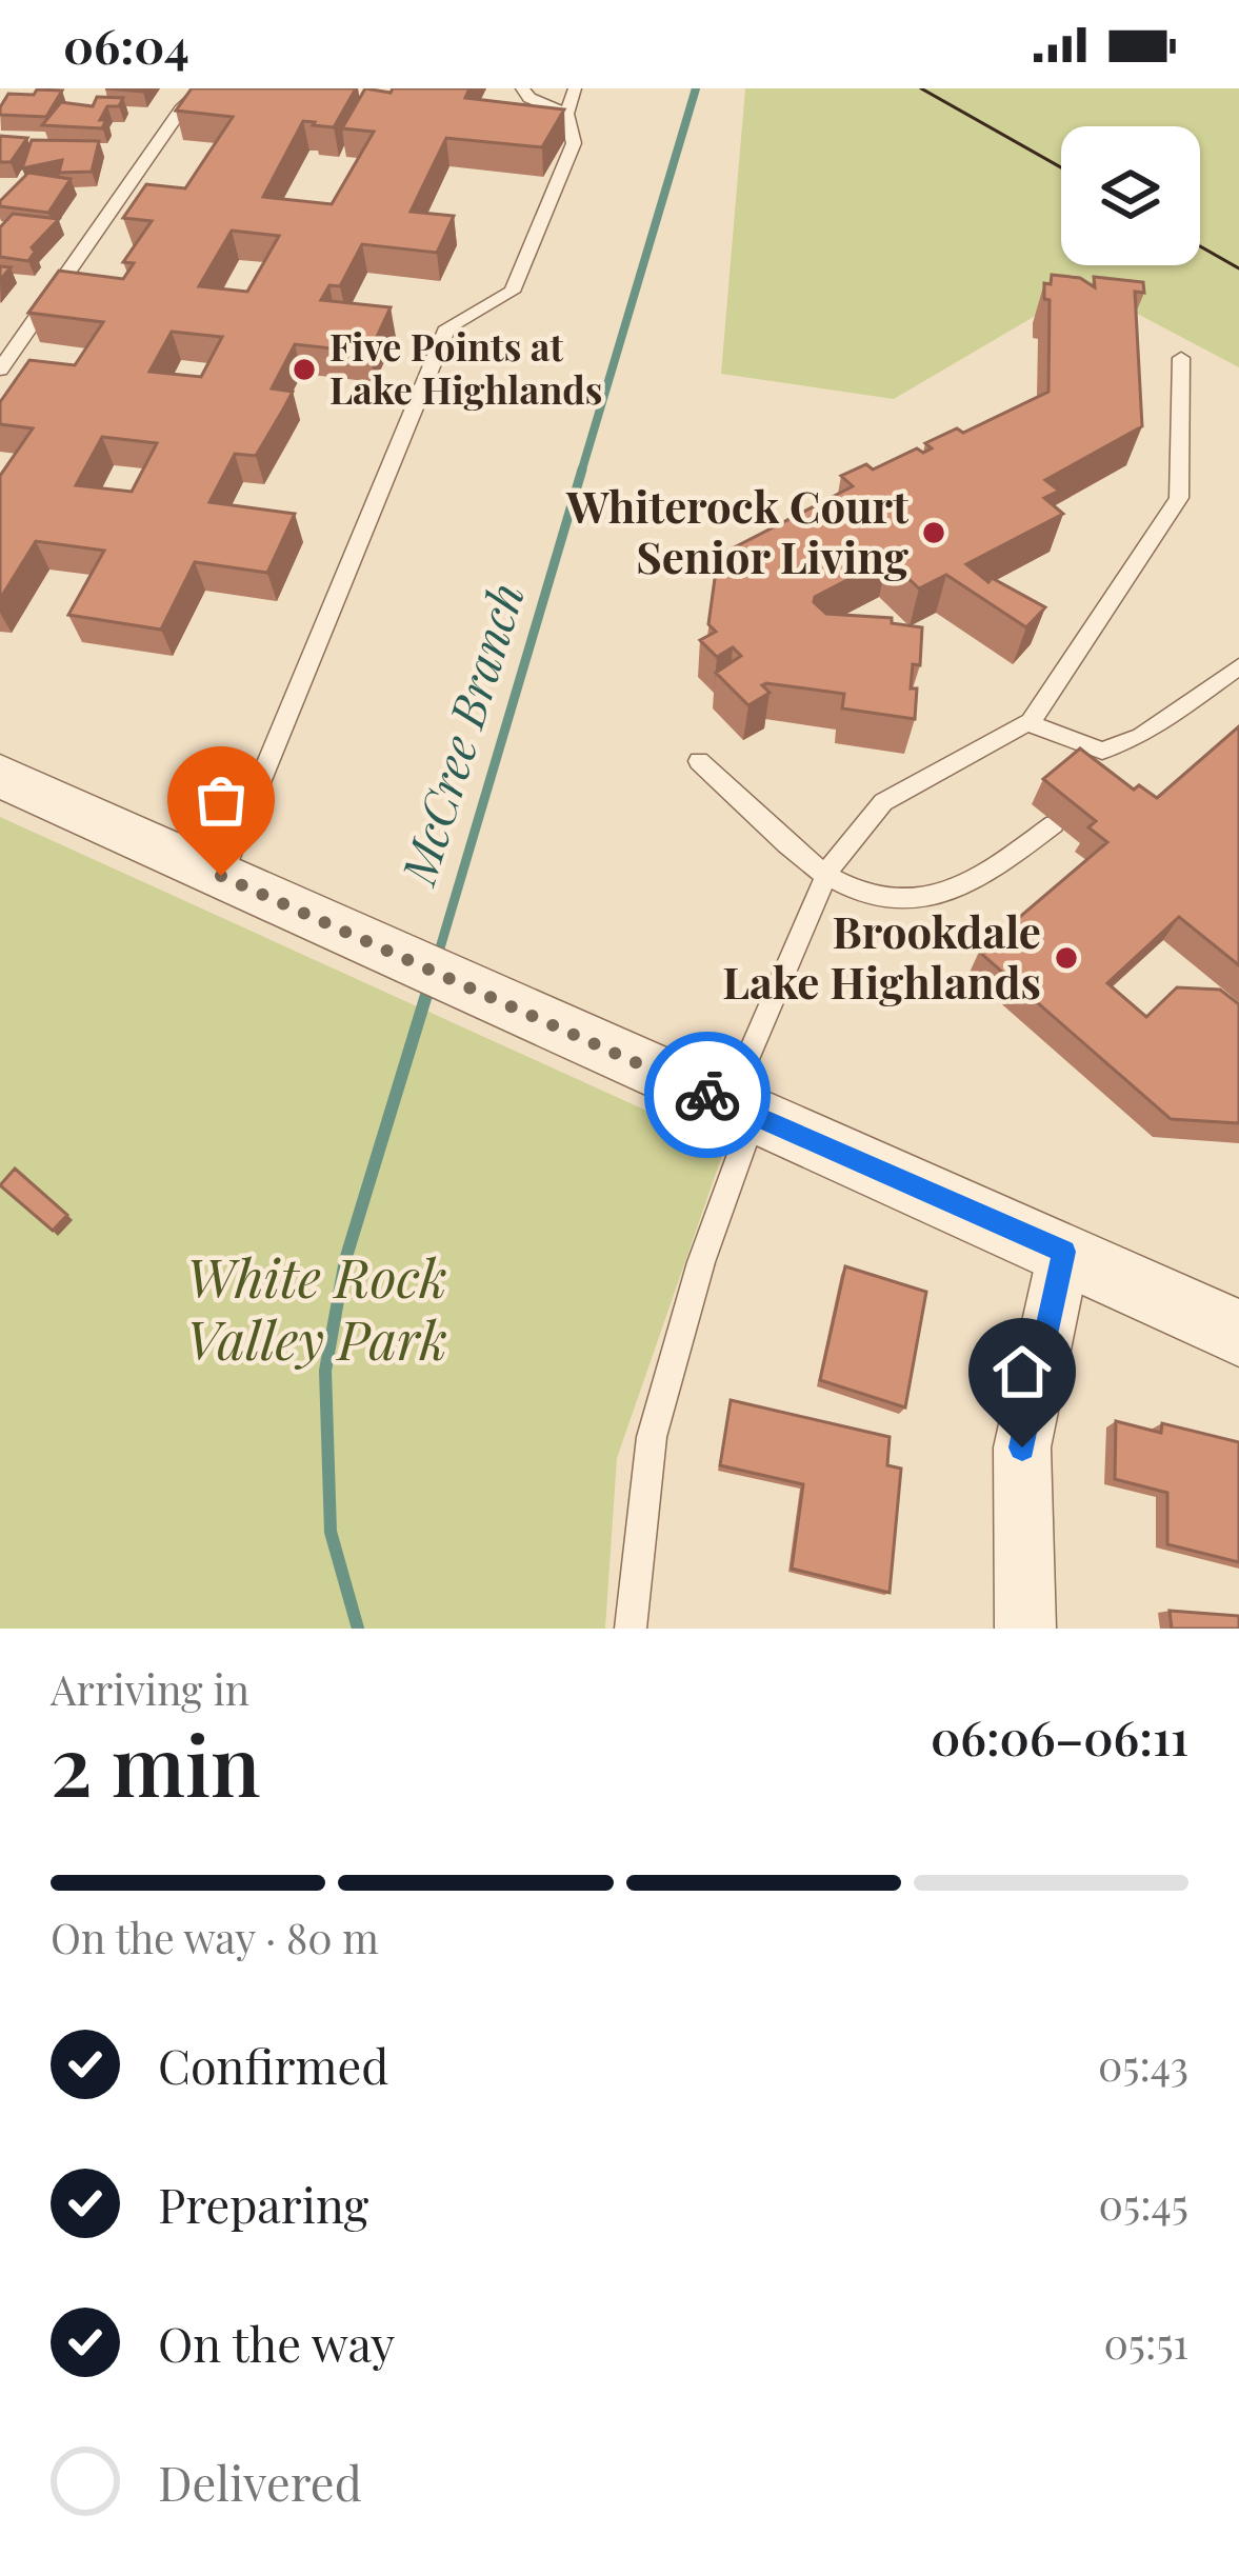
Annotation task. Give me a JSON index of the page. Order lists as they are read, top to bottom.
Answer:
{
  "water": ["McCree Branch"],
  "parks": ["White Rock Valley Park"],
  "places": ["Five Points at Lake Highlands", "Whiterock Court Senior Living", "Brookdale Lake Highlands"],
  "page": {
    "status": "06:04",
    "heading": ["2 min", "Arriving in", "06:06–06:11"],
    "bar": "On the way · 80 m",
    "list": [
      ["Confirmed", "05:43"],
      ["Preparing", "05:45"],
      ["On the way", "05:51"],
      "Delivered"
    ]
  }
}
